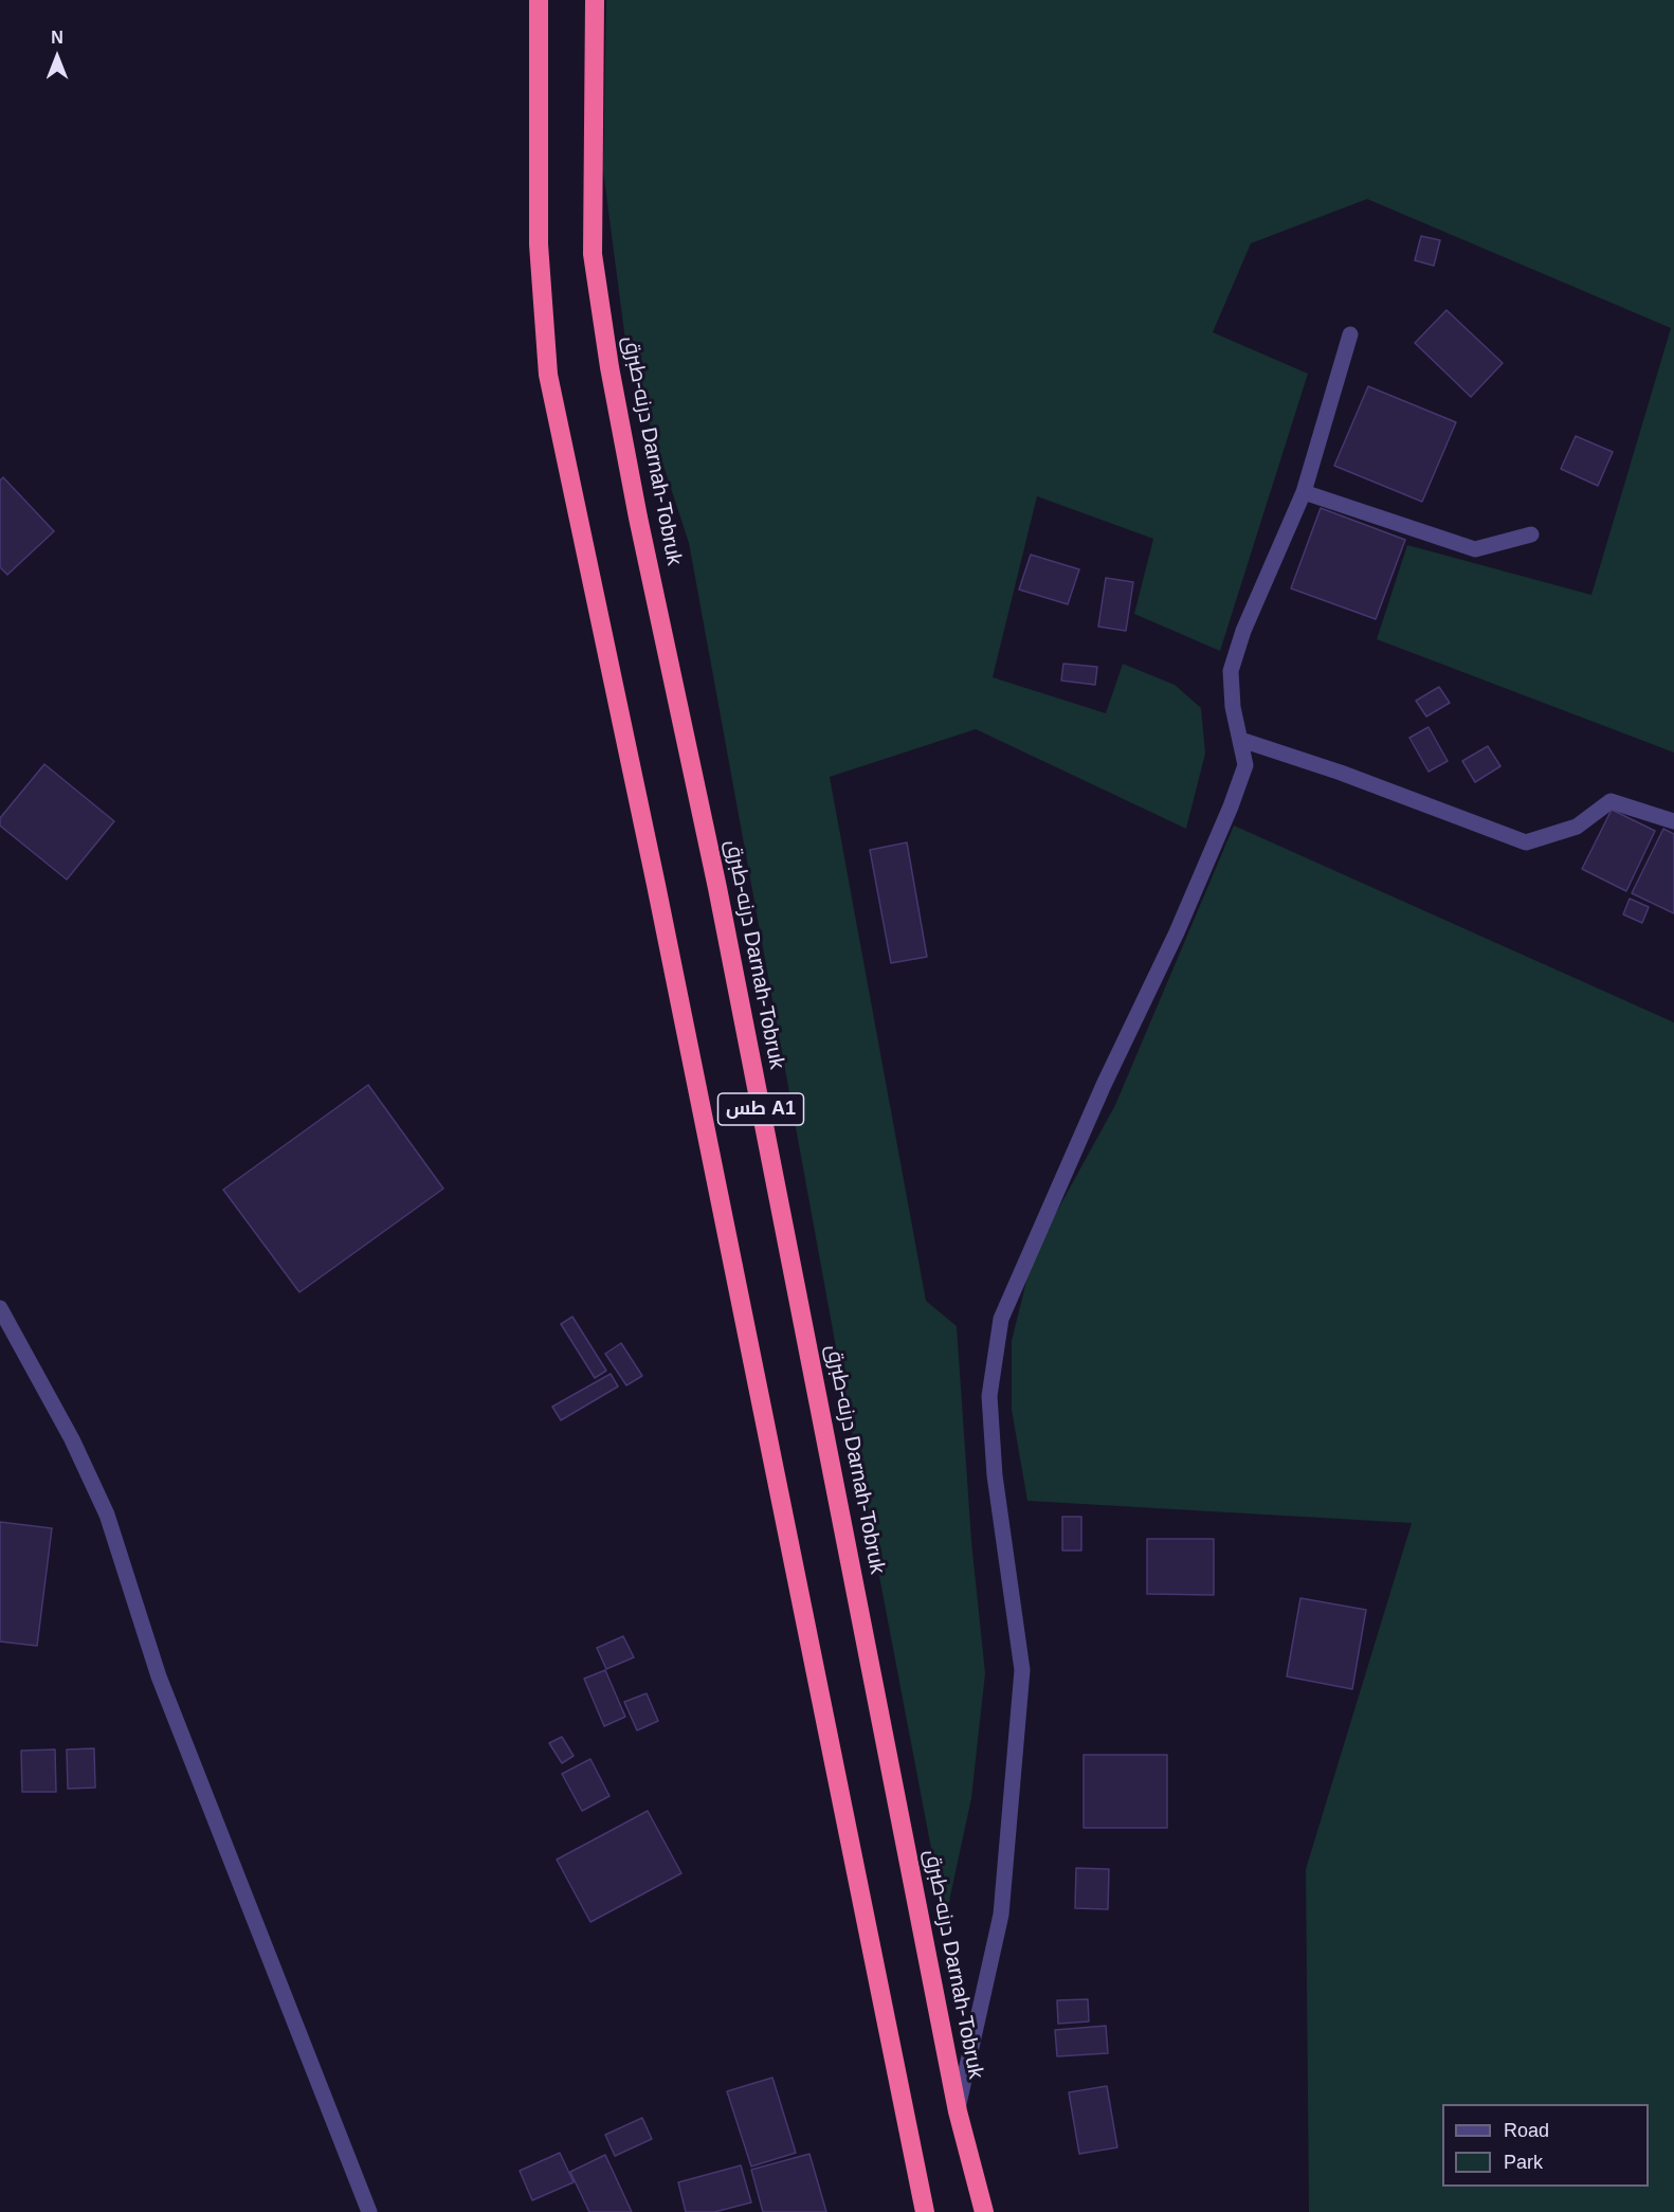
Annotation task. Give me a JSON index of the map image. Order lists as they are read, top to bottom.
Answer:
{
  "streets": {
    "highway": ["درنه-طبرق Darnah-Tobruk", "طس A1"]
  },
  "legend": ["Road", "Park"],
  "north": "top"
}
